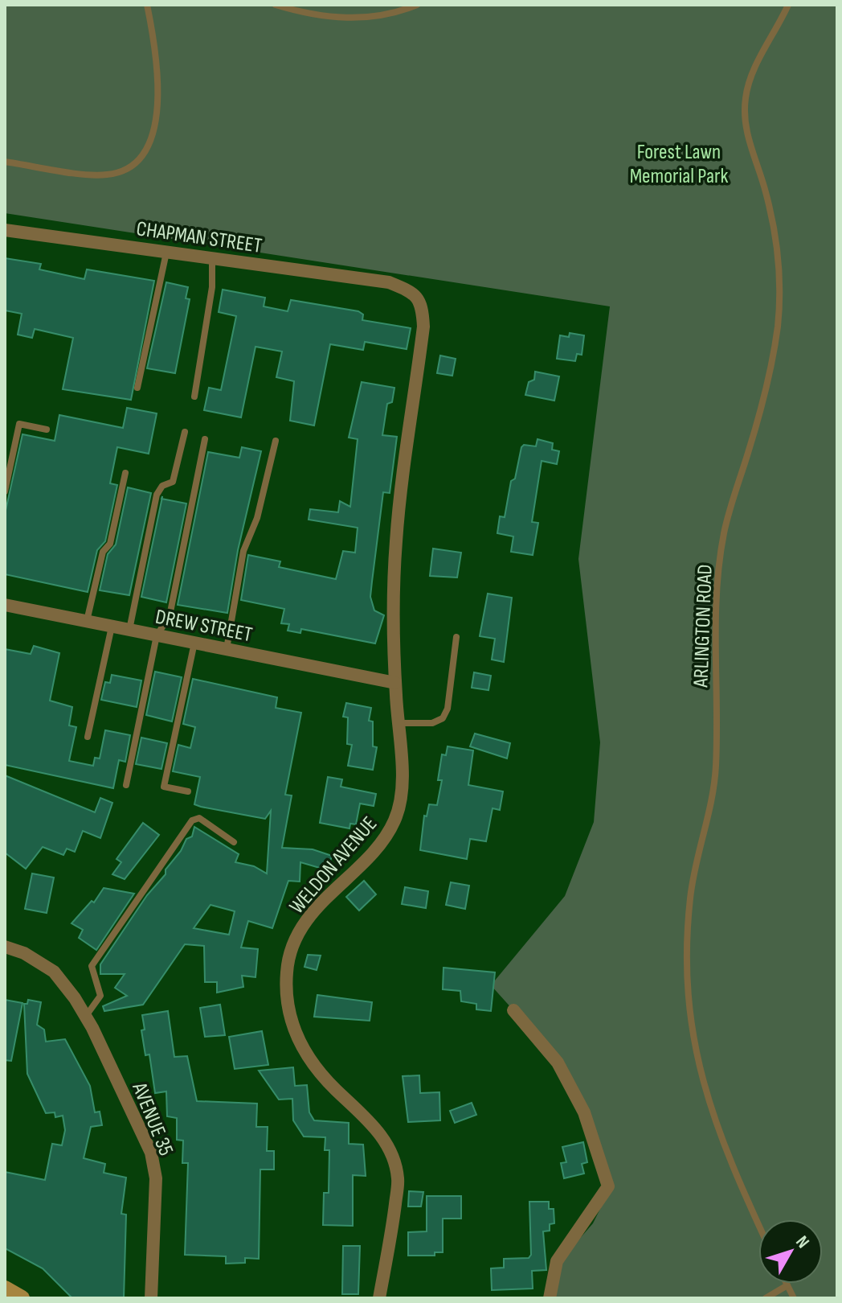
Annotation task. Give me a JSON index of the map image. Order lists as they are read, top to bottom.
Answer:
{
  "streets": {
    "street": [
      "CHAPMAN STREET",
      "DREW STREET",
      "WELDON AVENUE",
      "AVENUE 35"
    ],
    "lane": ["ARLINGTON ROAD"]
  },
  "crossings": [
    ["CHAPMAN STREET", "WELDON AVENUE"],
    ["DREW STREET", "WELDON AVENUE"]
  ],
  "parks": ["Forest Lawn Memorial Park"],
  "north": "top right"
}
